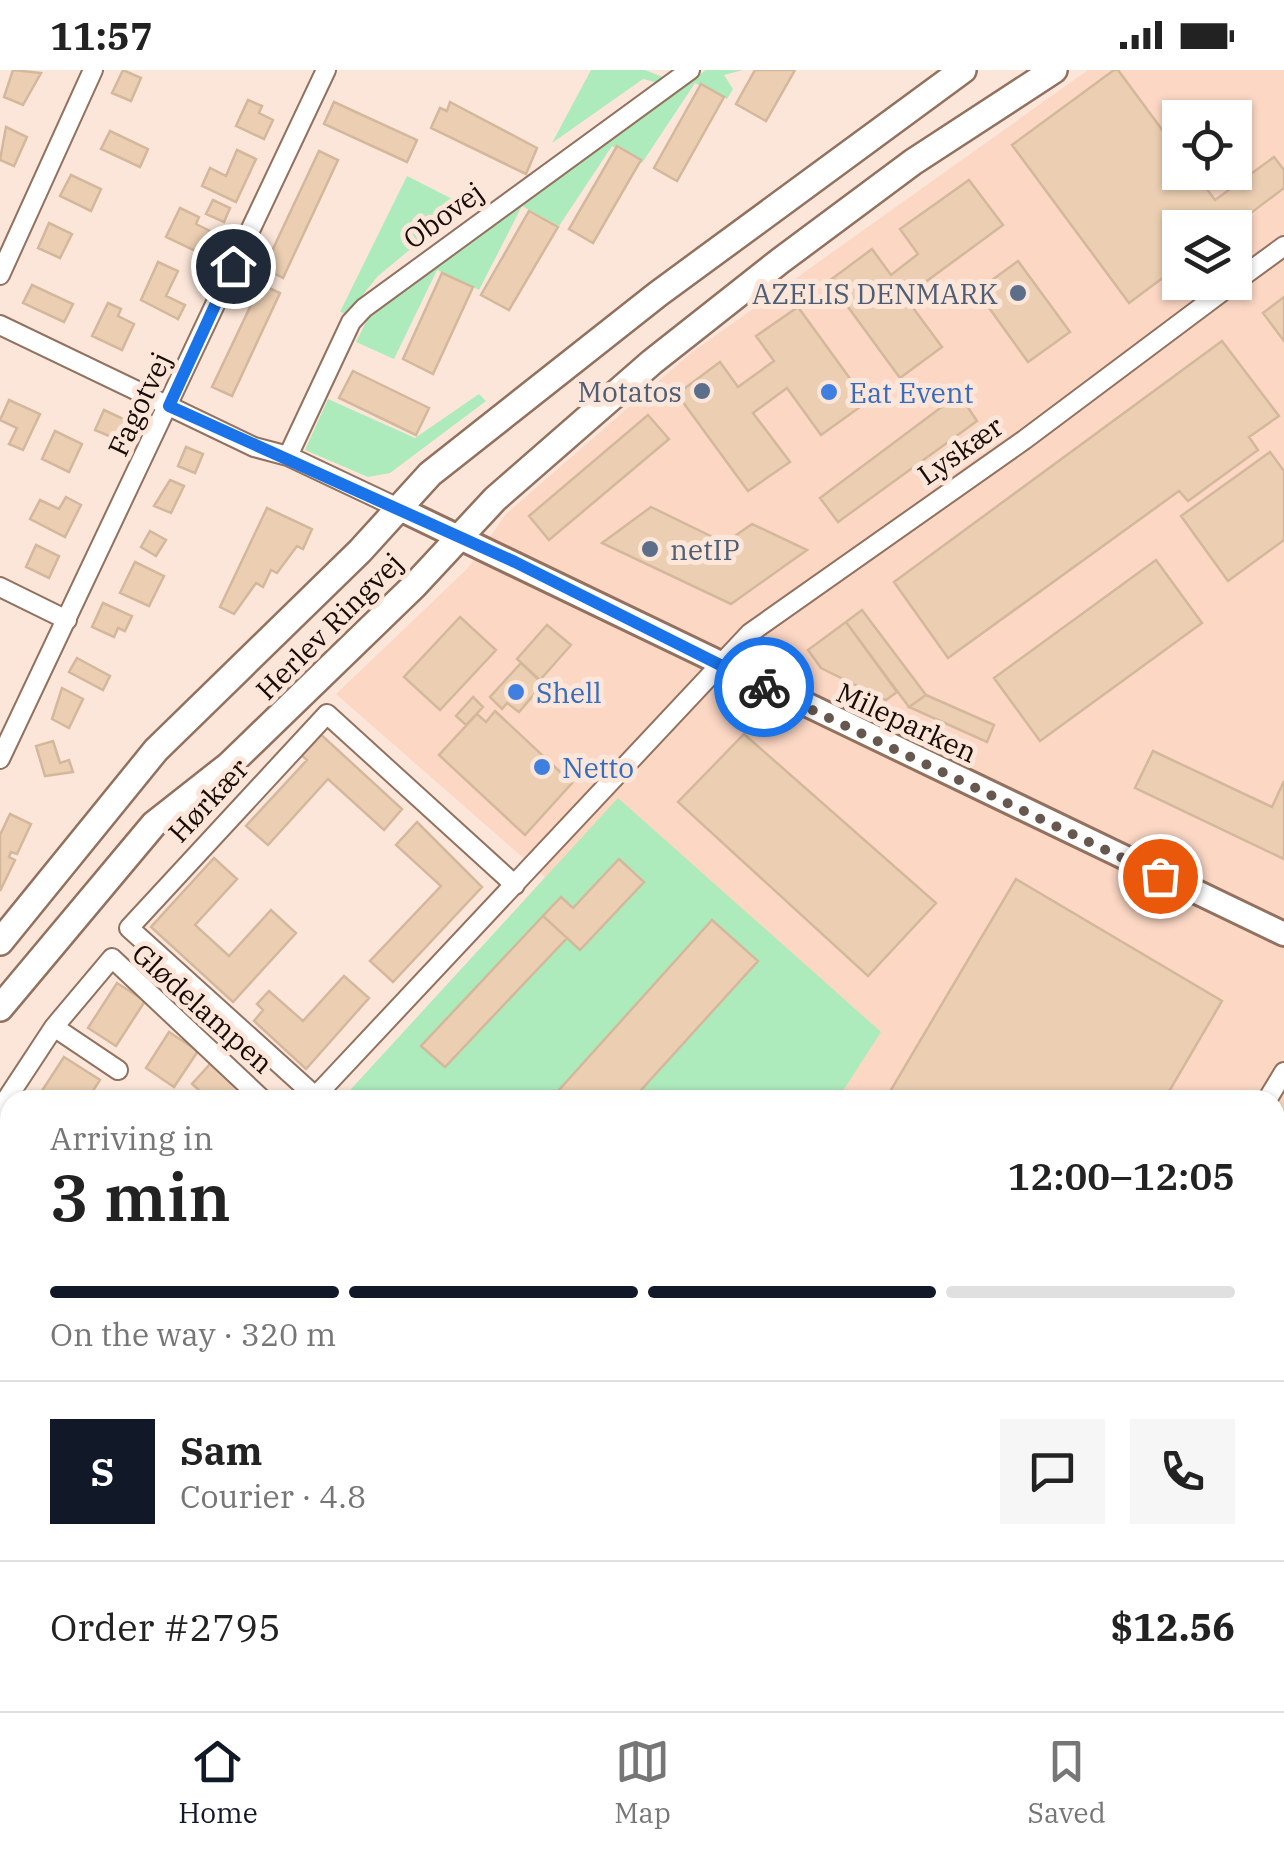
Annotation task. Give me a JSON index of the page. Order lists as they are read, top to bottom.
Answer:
{
  "streets": {
    "main road": ["Herlev Ringvej"],
    "street": [
      "Obovej",
      "Fagotvej",
      "Lyskær",
      "Mileparken",
      "Hørkær",
      "Glødelampen"
    ]
  },
  "crossings": [
    ["Lyskær", "Mileparken"],
    ["Lyskær", "Hørkær"],
    ["Herlev Ringvej", "Mileparken"],
    ["Mileparken", "Hørkær"]
  ],
  "places": [
    "AZELIS DENMARK",
    "Motatos",
    "Eat Event",
    "netIP",
    "Shell",
    "Netto"
  ],
  "page": {
    "status": "11:57",
    "heading": ["3 min", "Arriving in", "12:00–12:05"],
    "panel": [
      "Sam",
      "Courier · 4.8",
      "Order #2795",
      "$12.56"
    ],
    "bar": "On the way · 320 m",
    "round": "S",
    "tabs": ["Home", "Map", "Saved"]
  }
}
